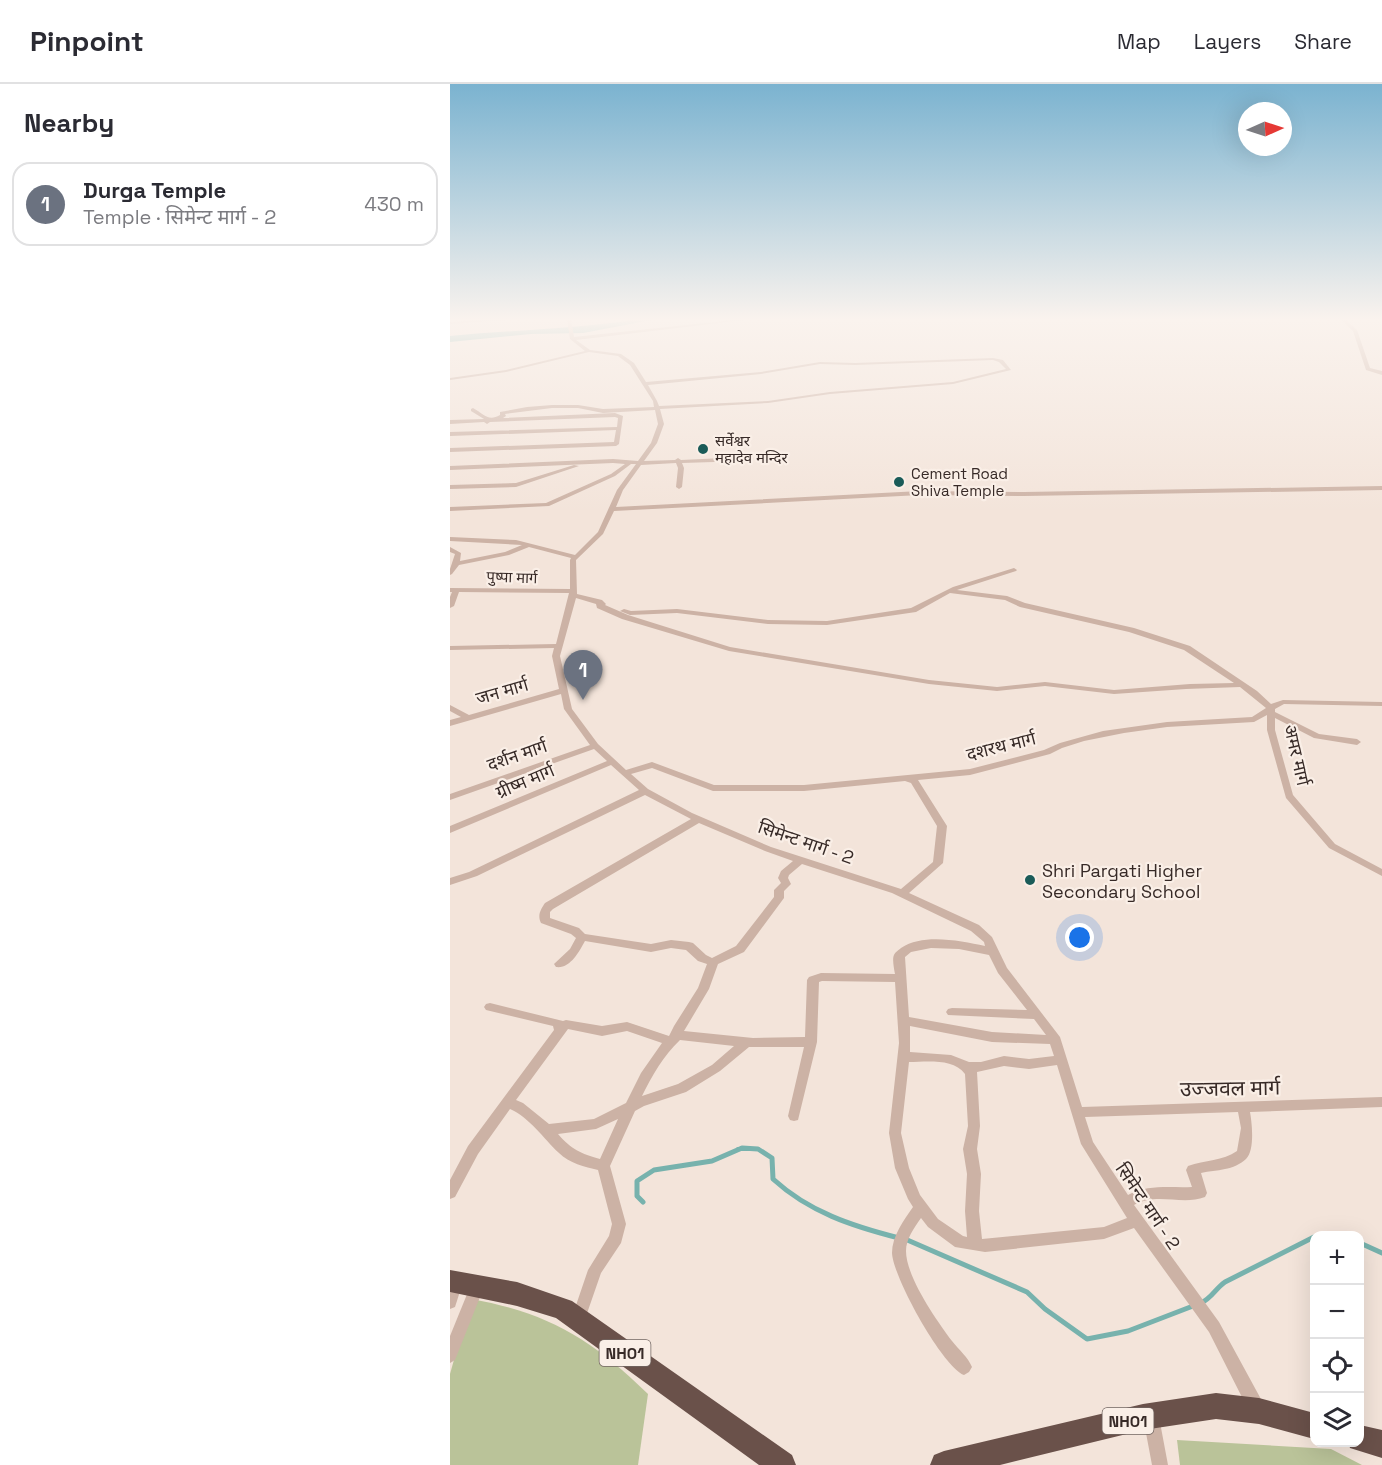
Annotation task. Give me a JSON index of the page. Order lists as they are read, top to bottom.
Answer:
{
  "streets": {
    "highway": ["NH01"],
    "street": [
      "पुष्पा मार्ग",
      "जन मार्ग",
      "दशरथ मार्ग",
      "दर्शन मार्ग",
      "अमर मार्ग",
      "ग्रीष्म मार्ग",
      "सिमेन्ट मार्ग - 2",
      "उज्जवल मार्ग"
    ]
  },
  "crossings": [
    ["पुष्पा मार्ग", "सिमेन्ट मार्ग - 2"],
    ["जन मार्ग", "सिमेन्ट मार्ग - 2"],
    ["दशरथ मार्ग", "अमर मार्ग"],
    ["दशरथ मार्ग", "सिमेन्ट मार्ग - 2"],
    ["दर्शन मार्ग", "सिमेन्ट मार्ग - 2"],
    ["ग्रीष्म मार्ग", "सिमेन्ट मार्ग - 2"],
    ["सिमेन्ट मार्ग - 2", "उज्जवल मार्ग"],
    ["सिमेन्ट मार्ग - 2", "NH01"]
  ],
  "places": ["सर्वेश्वर महादेव मन्दिर", "Cement Road Shiva Temple", "Shri Pargati Higher Secondary School"],
  "north": "right",
  "page": {
    "header": "Pinpoint",
    "nav": ["Map", "Layers", "Share"],
    "heading": "Nearby",
    "list": [
      {
        "mark": "1",
        "name": "Durga Temple",
        "note": "Temple · सिमेन्ट मार्ग - 2",
        "value": "430 m"
      }
    ],
    "pins": "1",
    "map_buttons": ["+", "−"]
  }
}
